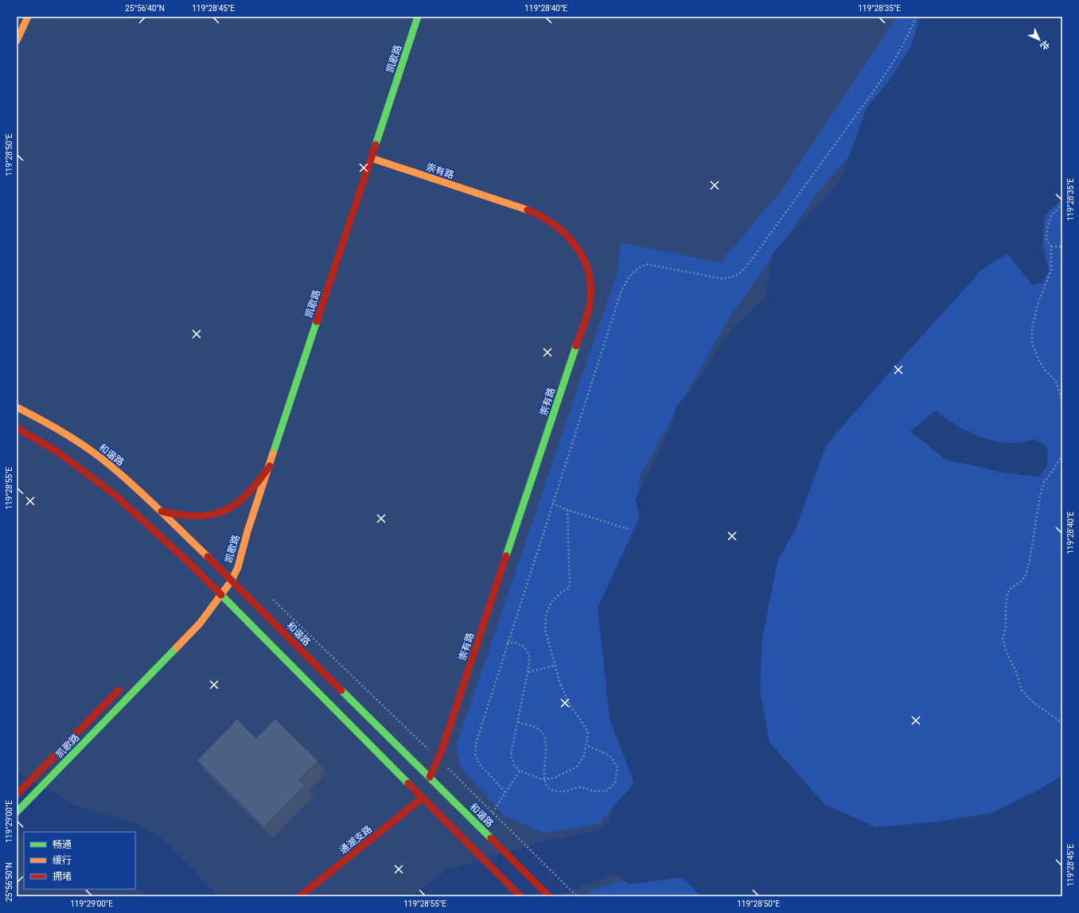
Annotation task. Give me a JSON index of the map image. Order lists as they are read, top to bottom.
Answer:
{
  "streets": {
    "main road": [
      "凯歌路",
      "崇有路",
      "和谐路",
      "通湖支路"
    ]
  },
  "crossings": [
    ["凯歌路", "崇有路"],
    ["凯歌路", "和谐路"],
    ["崇有路", "和谐路"]
  ],
  "legend": ["畅通", "缓行", "拥堵"],
  "north": "bottom right",
  "coordinates": [
    "25°56'40\"N",
    "119°28'45\"E",
    "119°28'40\"E",
    "119°28'35\"E",
    "119°28'50\"E",
    "119°28'55\"E",
    "119°29'00\"E",
    "25°56'50\"N"
  ]
}
